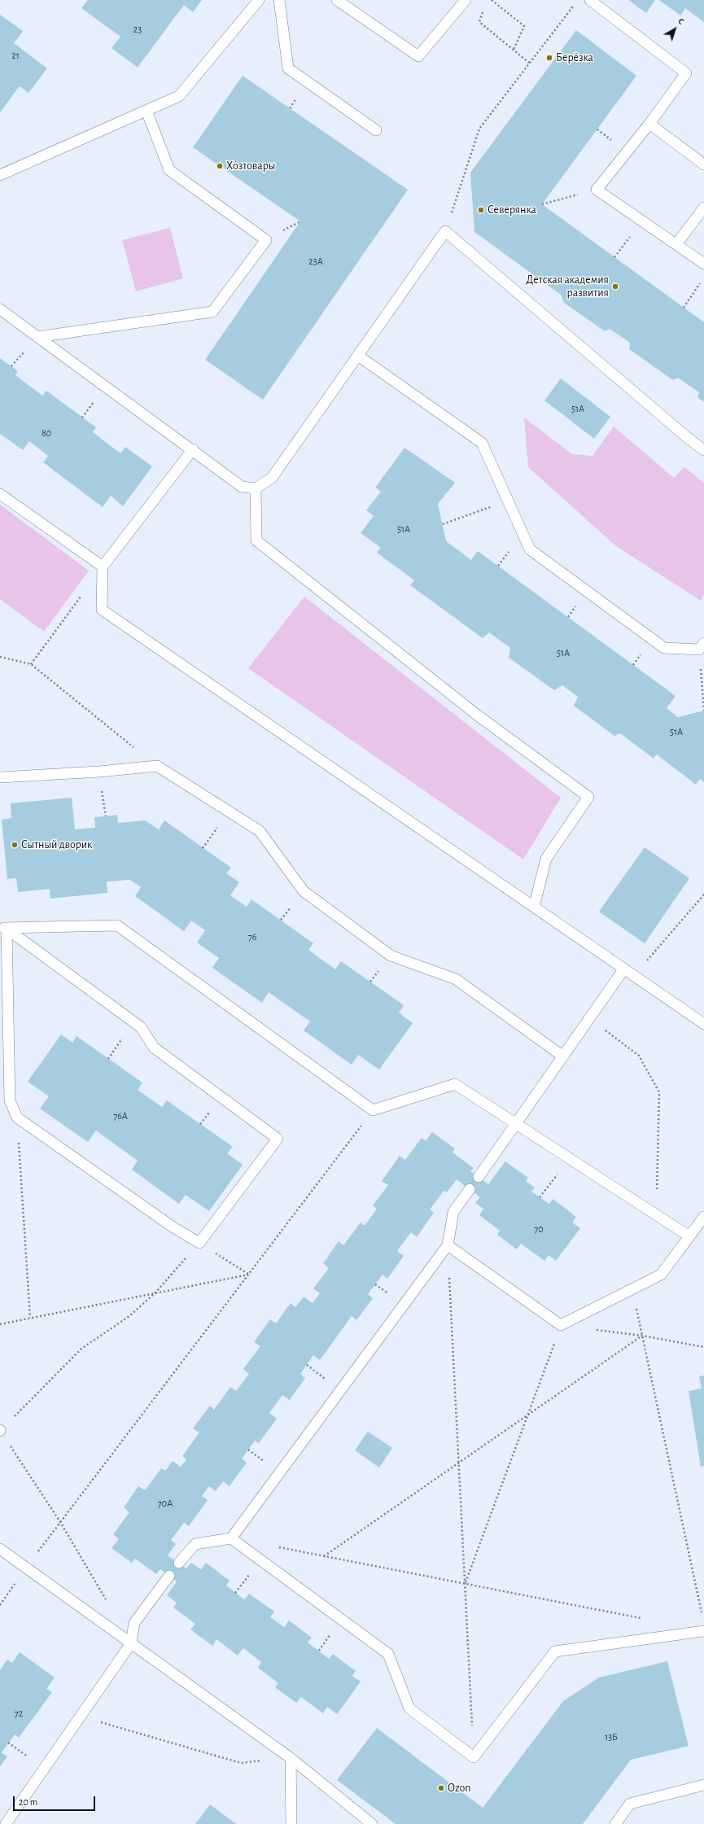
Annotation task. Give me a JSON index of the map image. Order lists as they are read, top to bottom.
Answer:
{
  "places": [
    "Берёзка",
    "Хозтовары",
    "Северянка",
    "Детская академия развития",
    "Сытный дворик",
    "Ozon"
  ],
  "house_numbers": [
    "23",
    "21",
    "23А",
    "51А",
    "80",
    "51А",
    "51А",
    "51А",
    "76",
    "76А",
    "70",
    "70А",
    "72",
    "13Б"
  ],
  "scale_bar": "20 m",
  "north": "top right"
}
